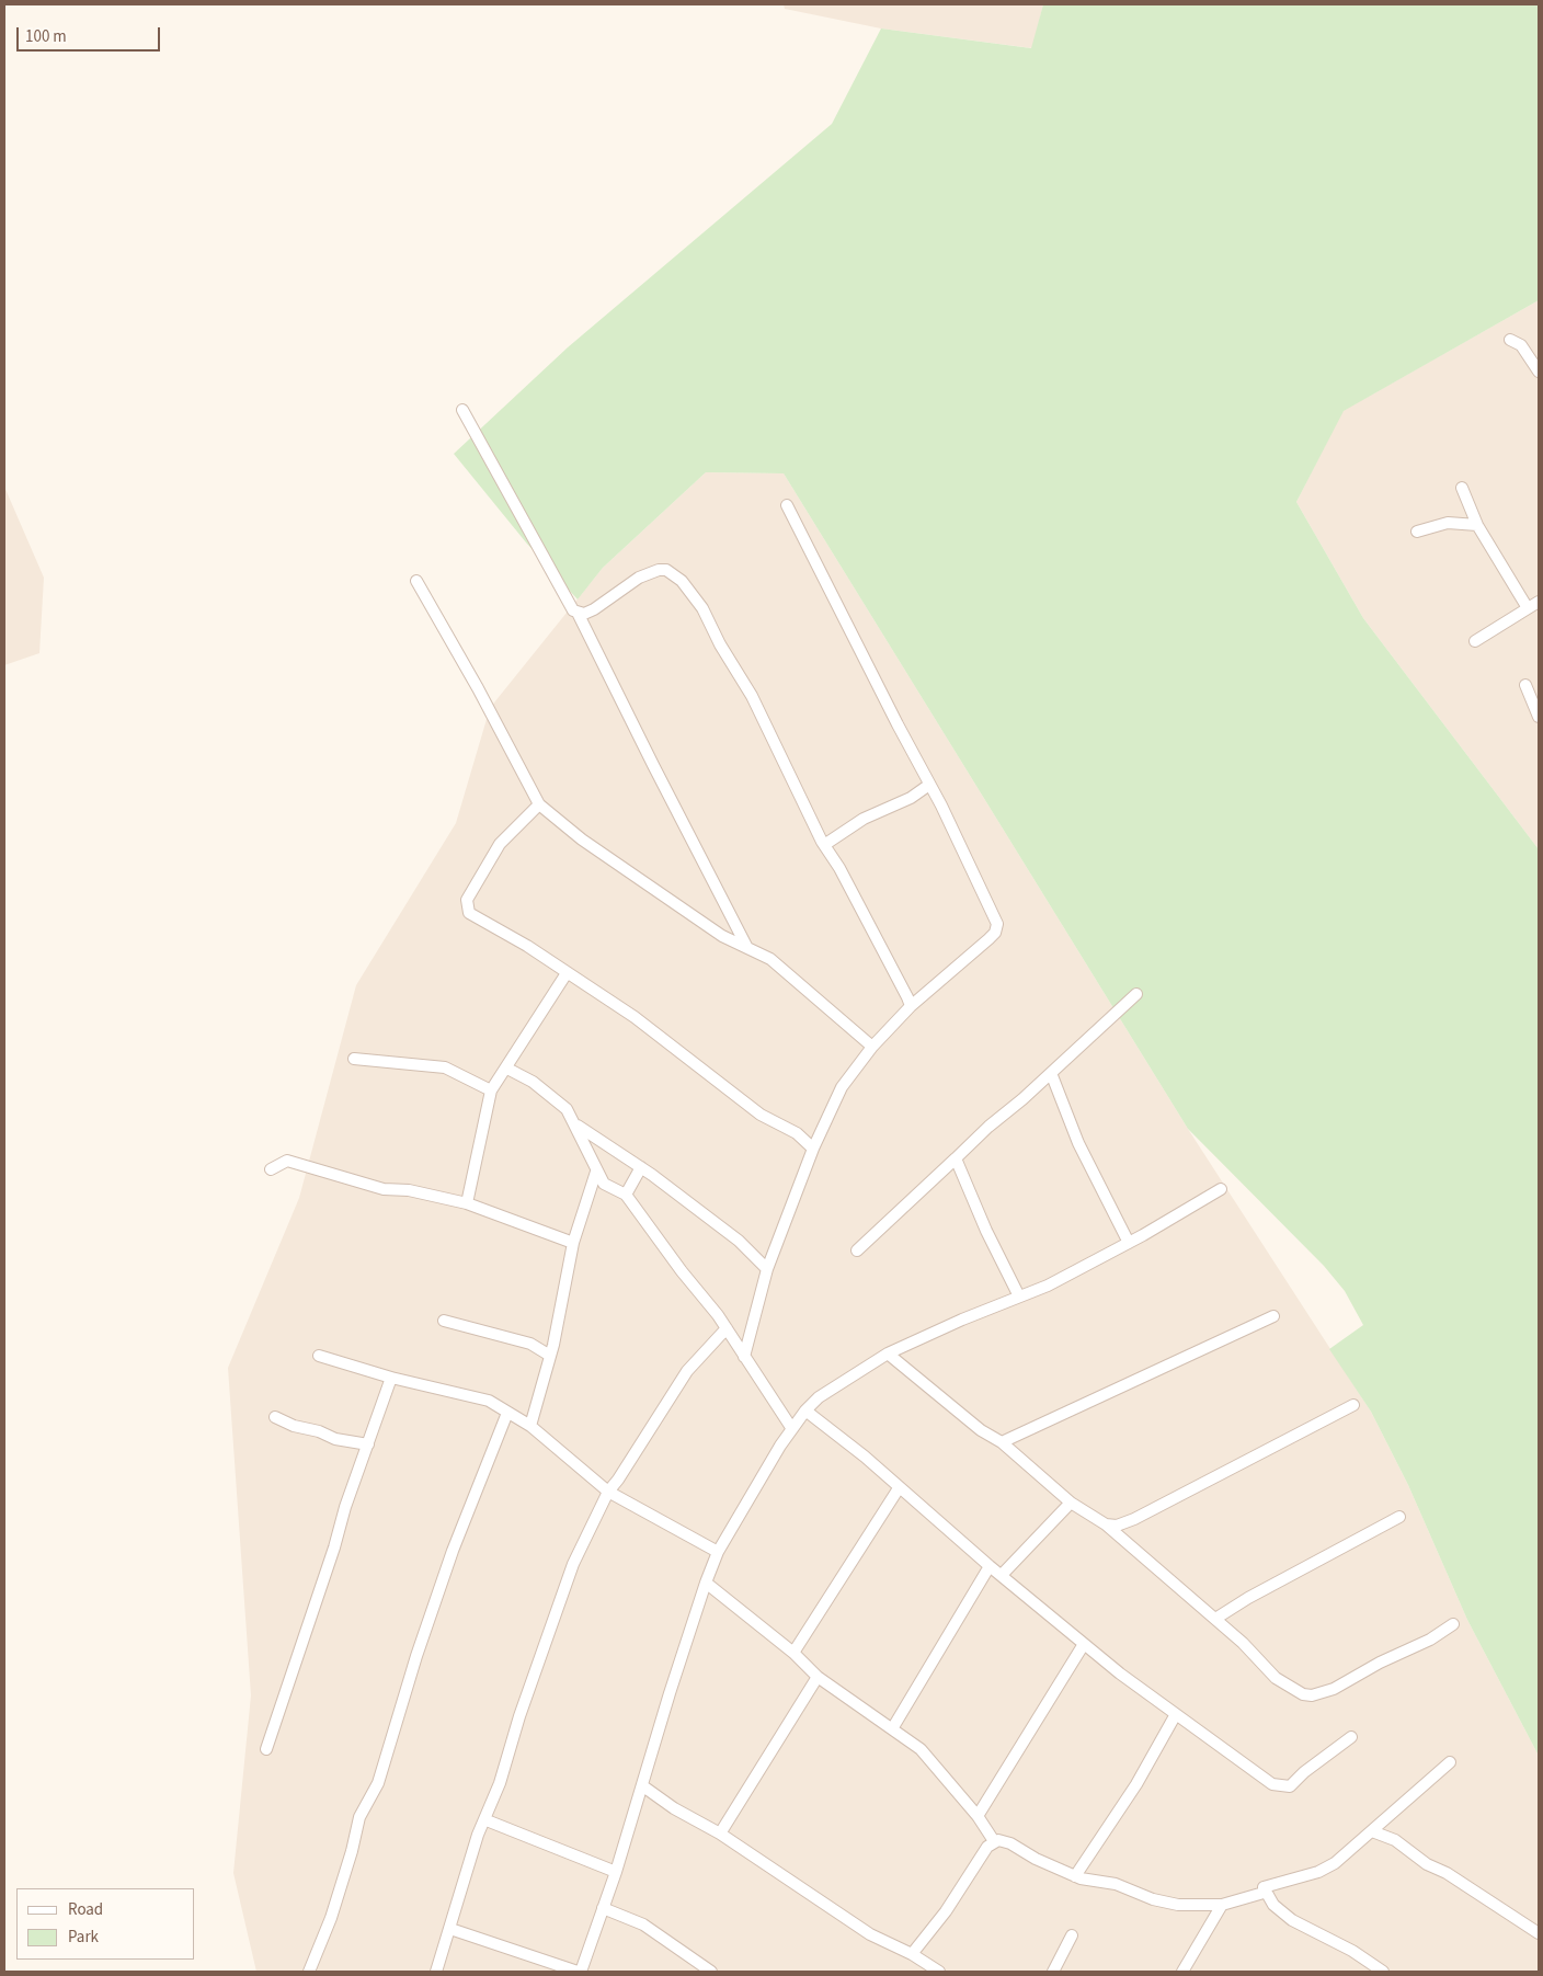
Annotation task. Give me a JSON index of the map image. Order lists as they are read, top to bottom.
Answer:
{
  "legend": ["Road", "Park"],
  "scale_bar": "100 m"
}
